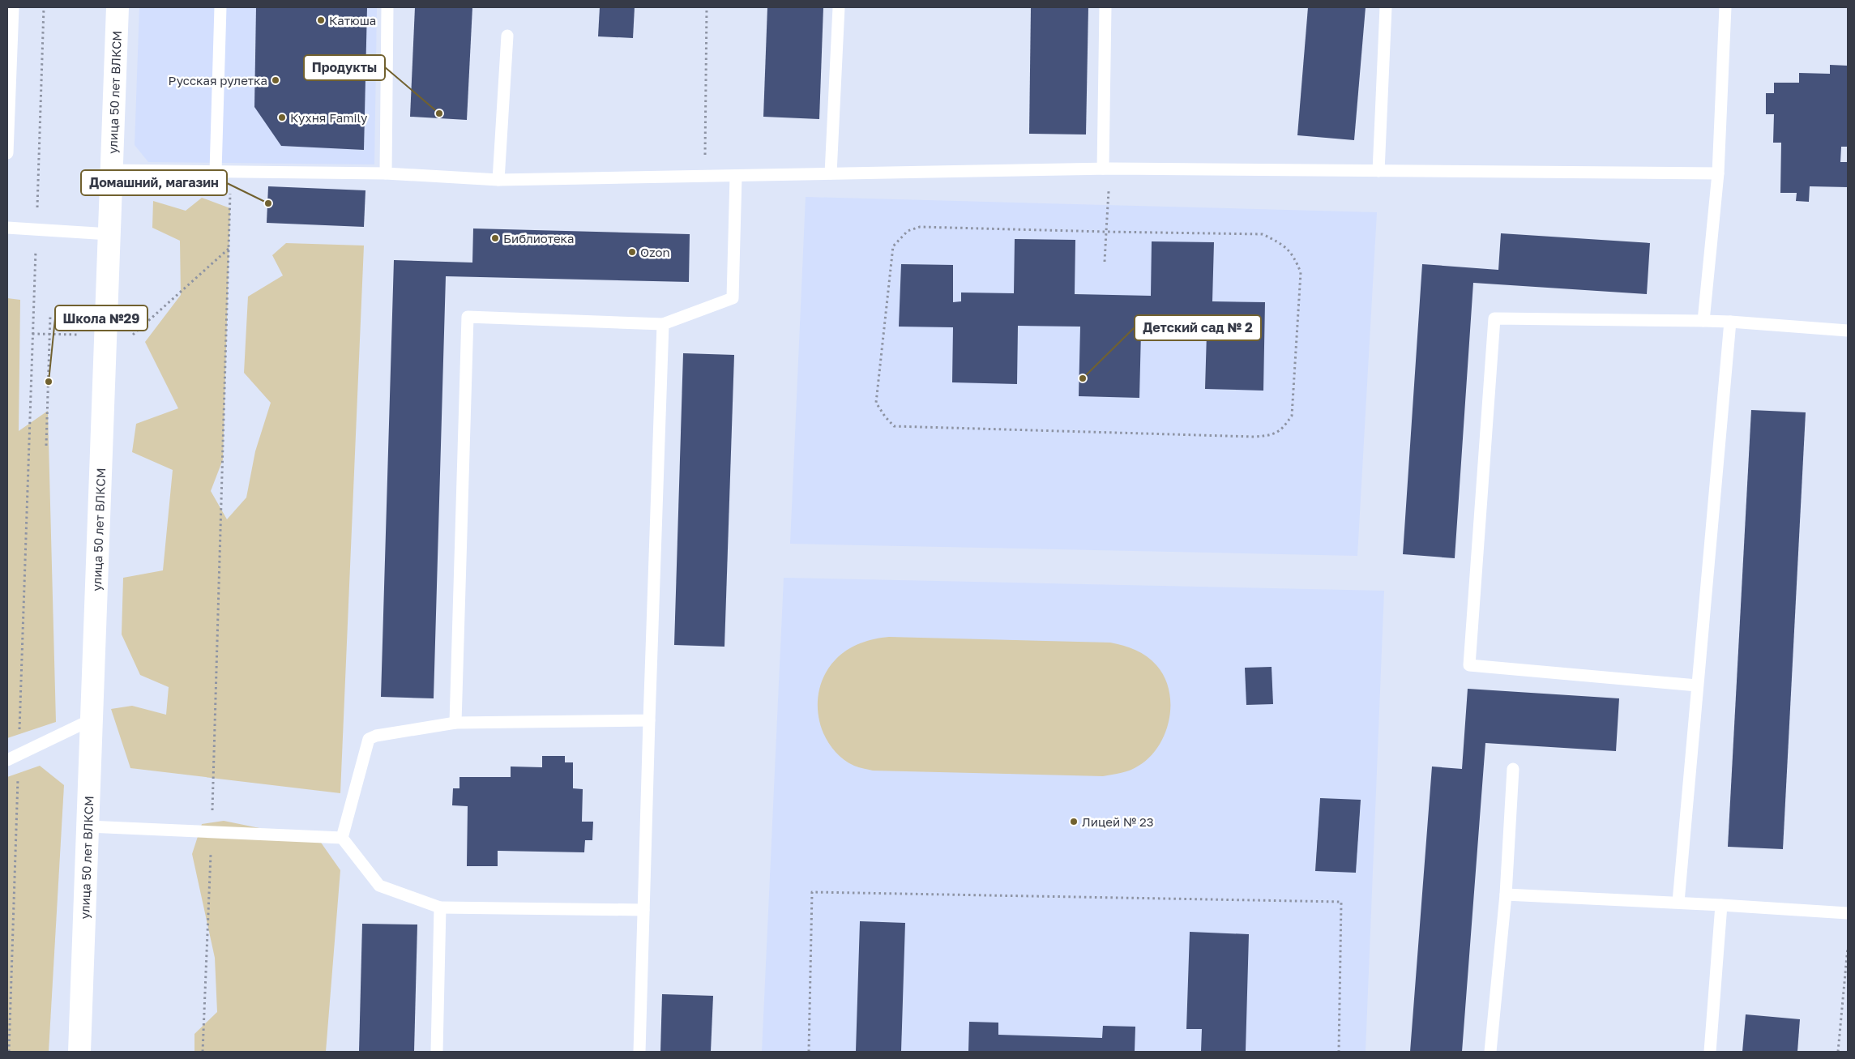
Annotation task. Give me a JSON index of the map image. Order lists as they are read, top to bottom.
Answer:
{
  "streets": {
    "street": ["улица 50 лет ВЛКСМ"]
  },
  "places": [
    "Катюша",
    "Русская рулетка",
    "Продукты",
    "Кухня Family",
    "Домашний, магазин",
    "Библиотека",
    "Ozon",
    "Детский сад № 2",
    "Школа №29",
    "Лицей № 23"
  ]
}
